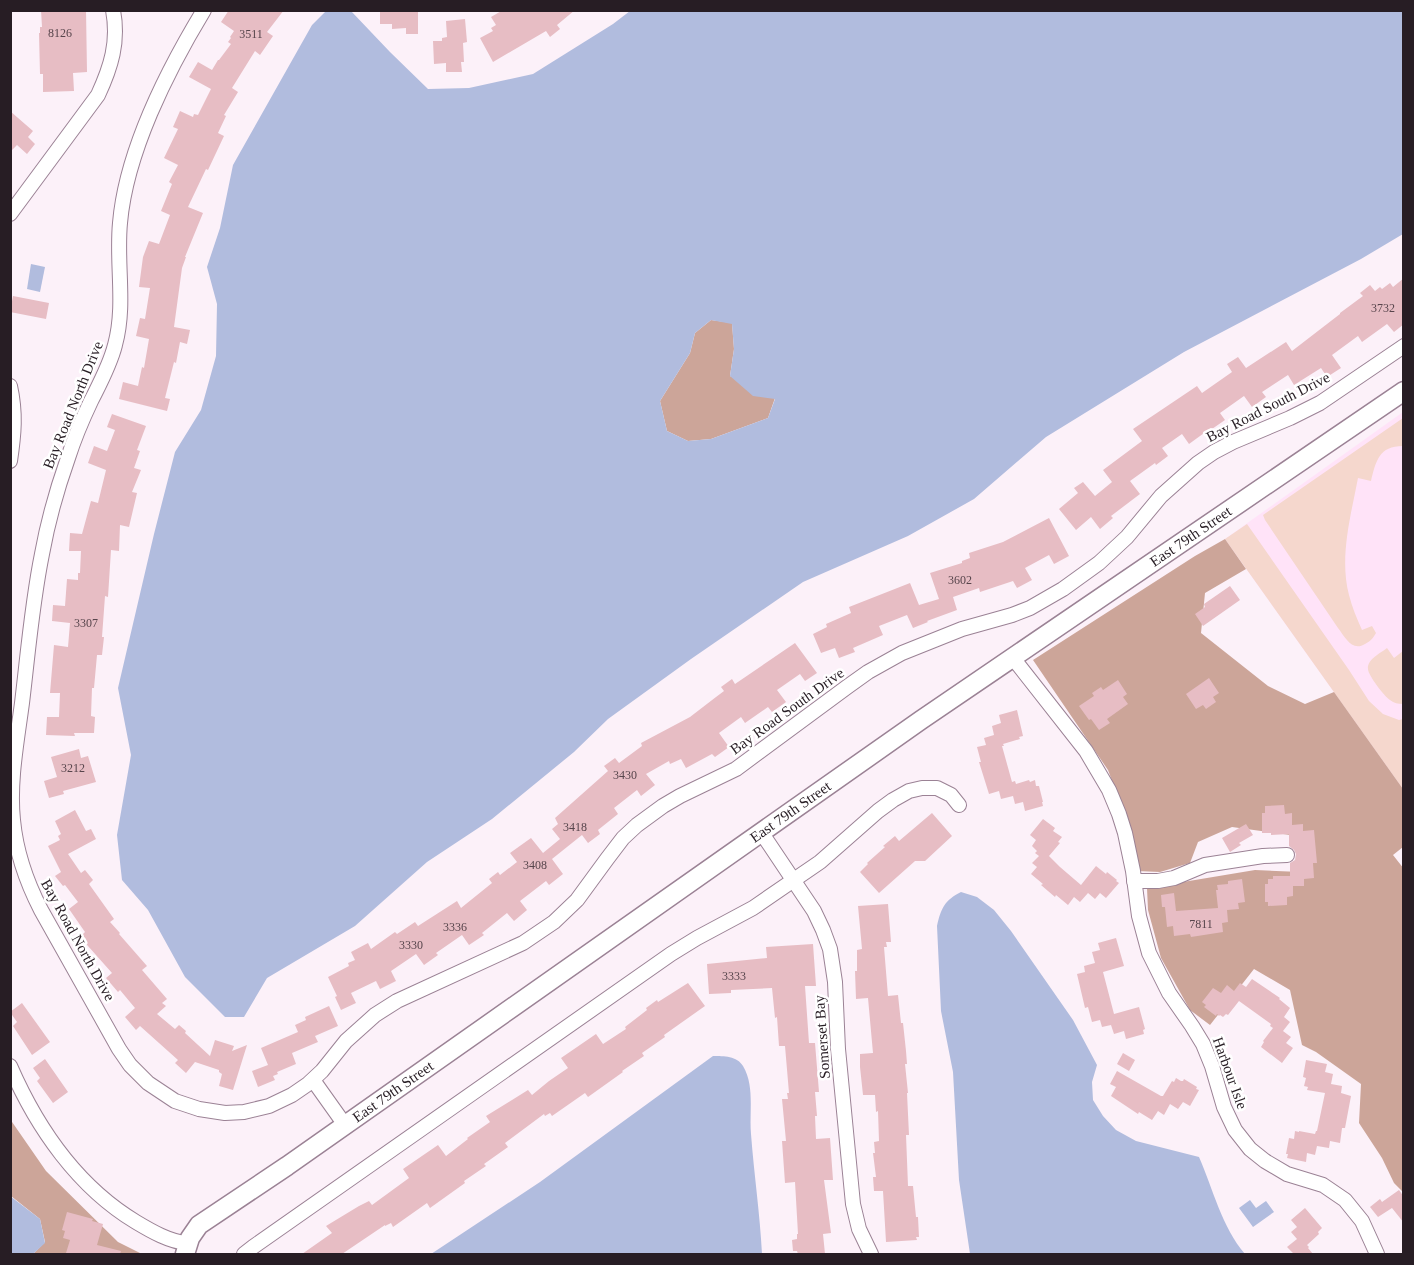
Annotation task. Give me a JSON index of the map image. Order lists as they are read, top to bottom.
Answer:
{
  "streets": {
    "street": [
      "Bay Road North Drive",
      "Bay Road South Drive",
      "East 79th Street",
      "Somerset Bay",
      "Harbour Isle"
    ]
  },
  "crossings": [
    ["Bay Road North Drive", "Bay Road South Drive"],
    ["East 79th Street", "Somerset Bay"],
    ["East 79th Street", "Harbour Isle"]
  ],
  "house_numbers": [
    "8126",
    "3511",
    "3732",
    "3602",
    "3307",
    "3212",
    "3430",
    "3418",
    "3408",
    "7811",
    "3336",
    "3330",
    "3333"
  ]
}
